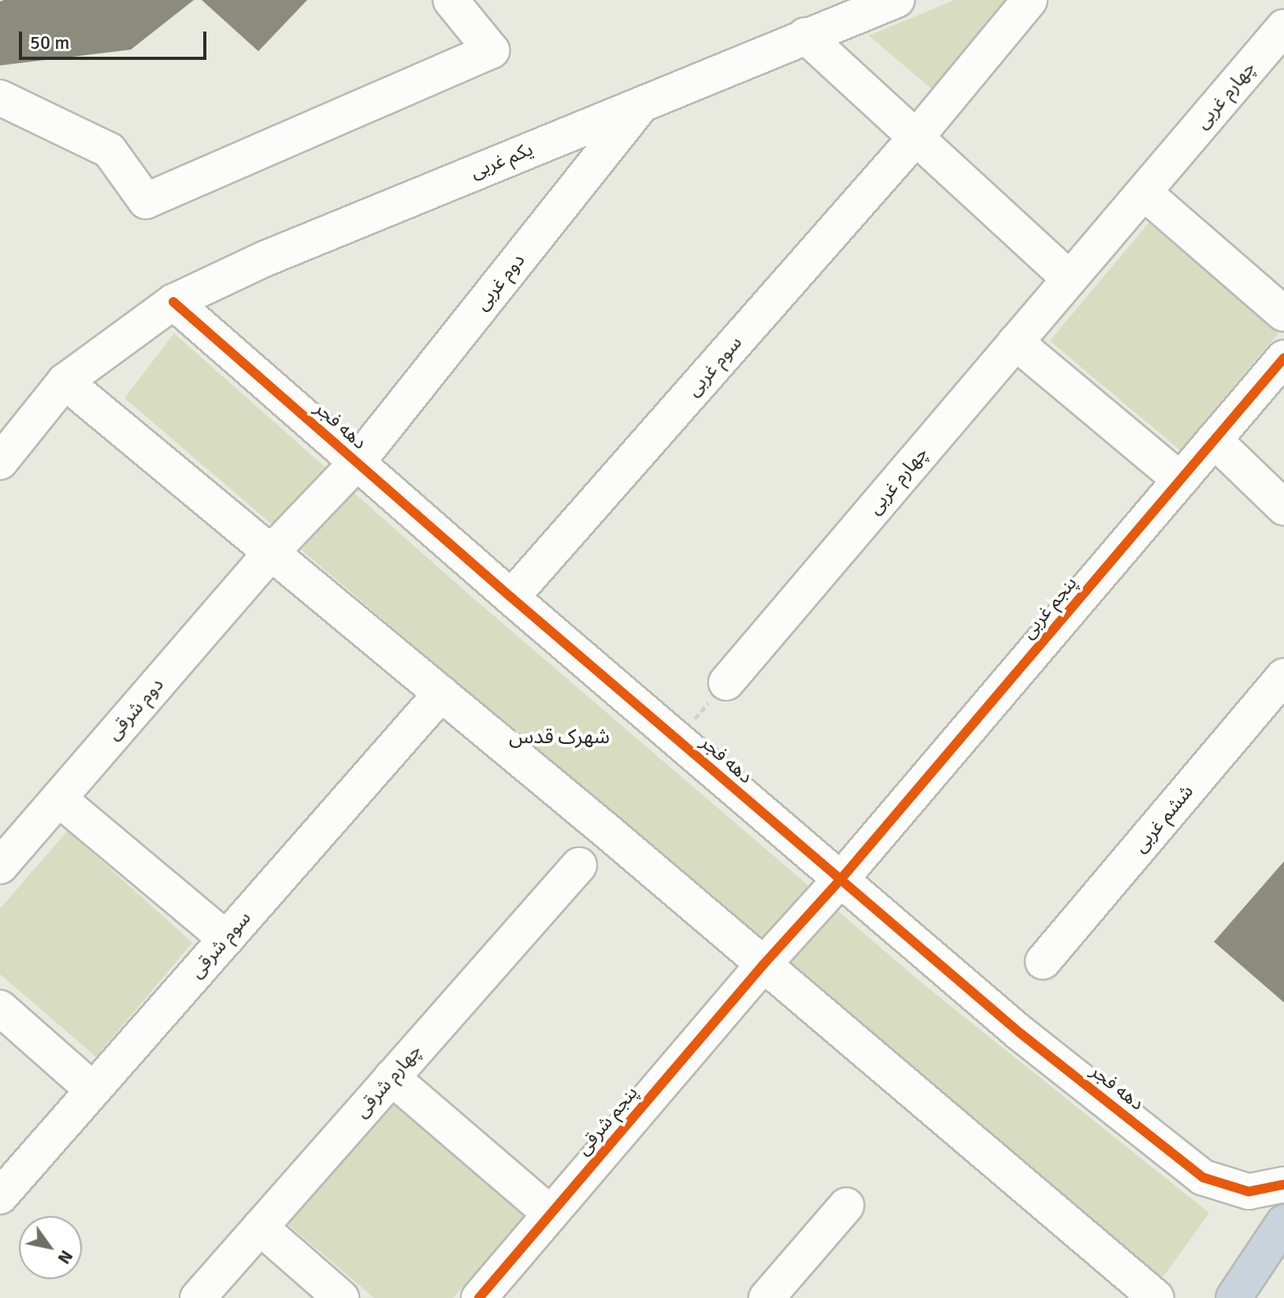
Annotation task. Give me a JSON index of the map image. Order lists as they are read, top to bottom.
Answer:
{
  "streets": {
    "street": [
      "چهارم غربی",
      "یکم غربی",
      "دوم غربی",
      "سوم غربی",
      "دهه فجر",
      "پنجم غربی",
      "دوم شرقی",
      "ششم غربی",
      "سوم شرقی",
      "چهارم شرقی",
      "پنجم شرقی"
    ]
  },
  "crossings": [
    ["یکم غربی", "دوم غربی"],
    ["یکم غربی", "دهه فجر"],
    ["دوم غربی", "دهه فجر"],
    ["دوم غربی", "دوم شرقی"],
    ["سوم غربی", "دهه فجر"],
    ["دهه فجر", "پنجم غربی"],
    ["پنجم غربی", "پنجم شرقی"]
  ],
  "districts": ["شهرک قدس"],
  "scale_bar": "50 m",
  "north": "bottom right"
}
